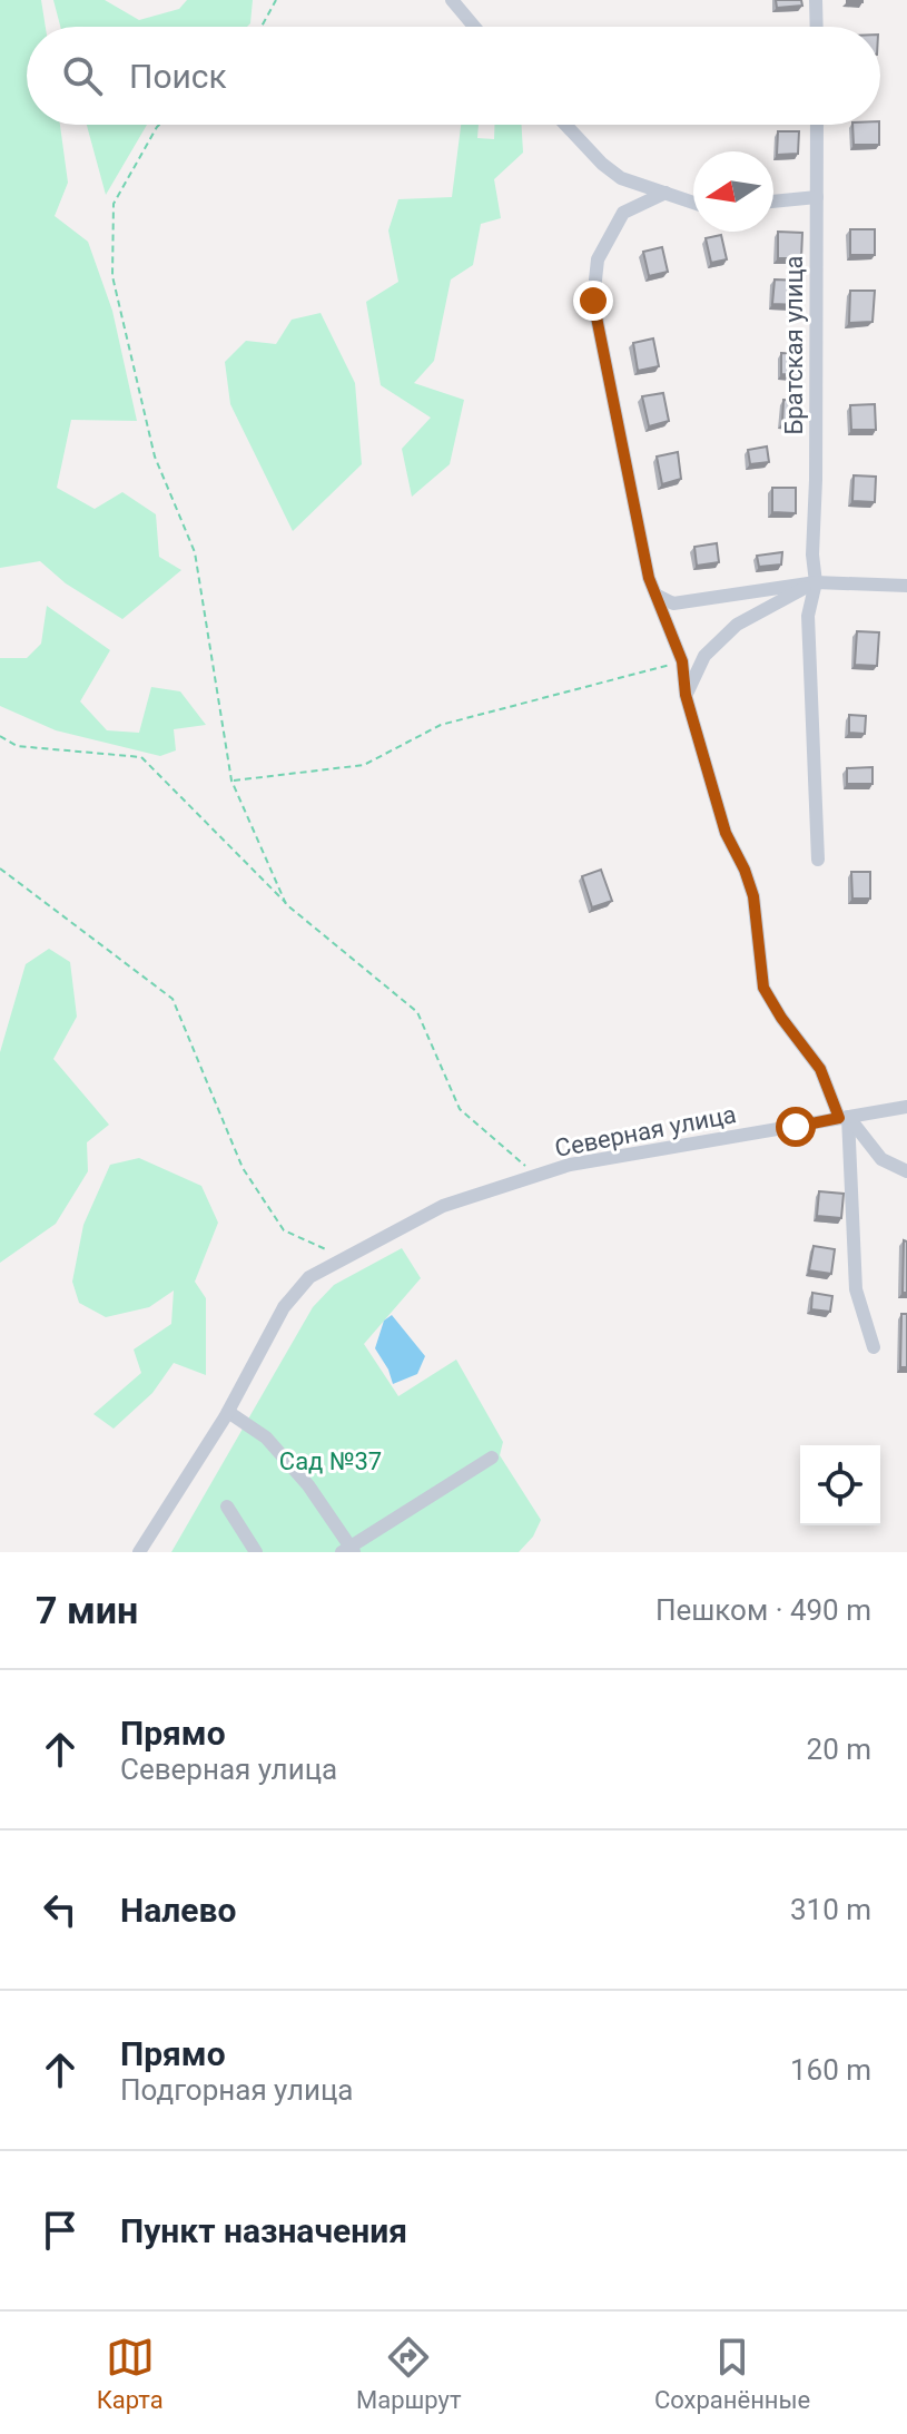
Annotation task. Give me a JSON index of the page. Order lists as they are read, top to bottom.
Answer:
{
  "streets": {
    "street": ["Братская улица", "Северная улица"]
  },
  "parks": ["Сад №37"],
  "north": "left",
  "page": {
    "search": "Поиск",
    "heading": ["7 мин", "Пешком · 490 m"],
    "list": [
      ["Прямо", "Северная улица", "20 m"],
      ["Налево", "310 m"],
      ["Прямо", "Подгорная улица", "160 m"],
      "Пункт назначения"
    ],
    "nav": ["Карта", "Маршрут", "Сохранённые"]
  }
}
